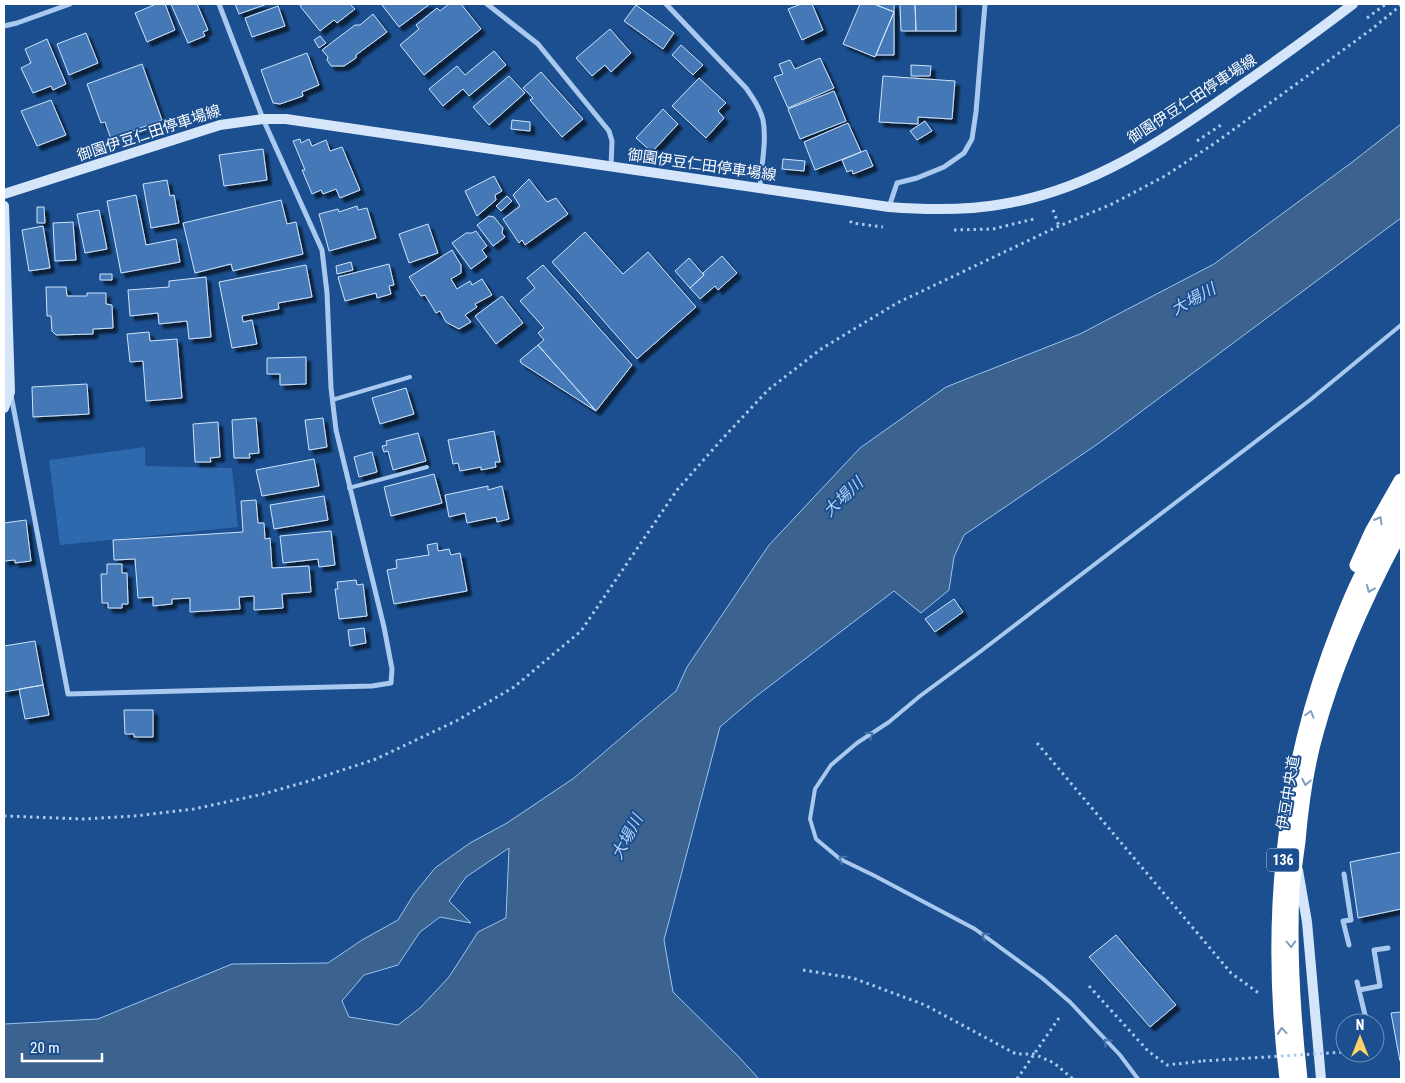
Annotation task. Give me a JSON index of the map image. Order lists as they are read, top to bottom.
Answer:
{
  "streets": {
    "highway": ["伊豆中央道", "136"],
    "main road": ["御園伊豆仁田停車場線"]
  },
  "crossings": [
    ["伊豆中央道", "136"]
  ],
  "water": ["大場川"],
  "scale_bar": "20 m",
  "north": "top"
}
